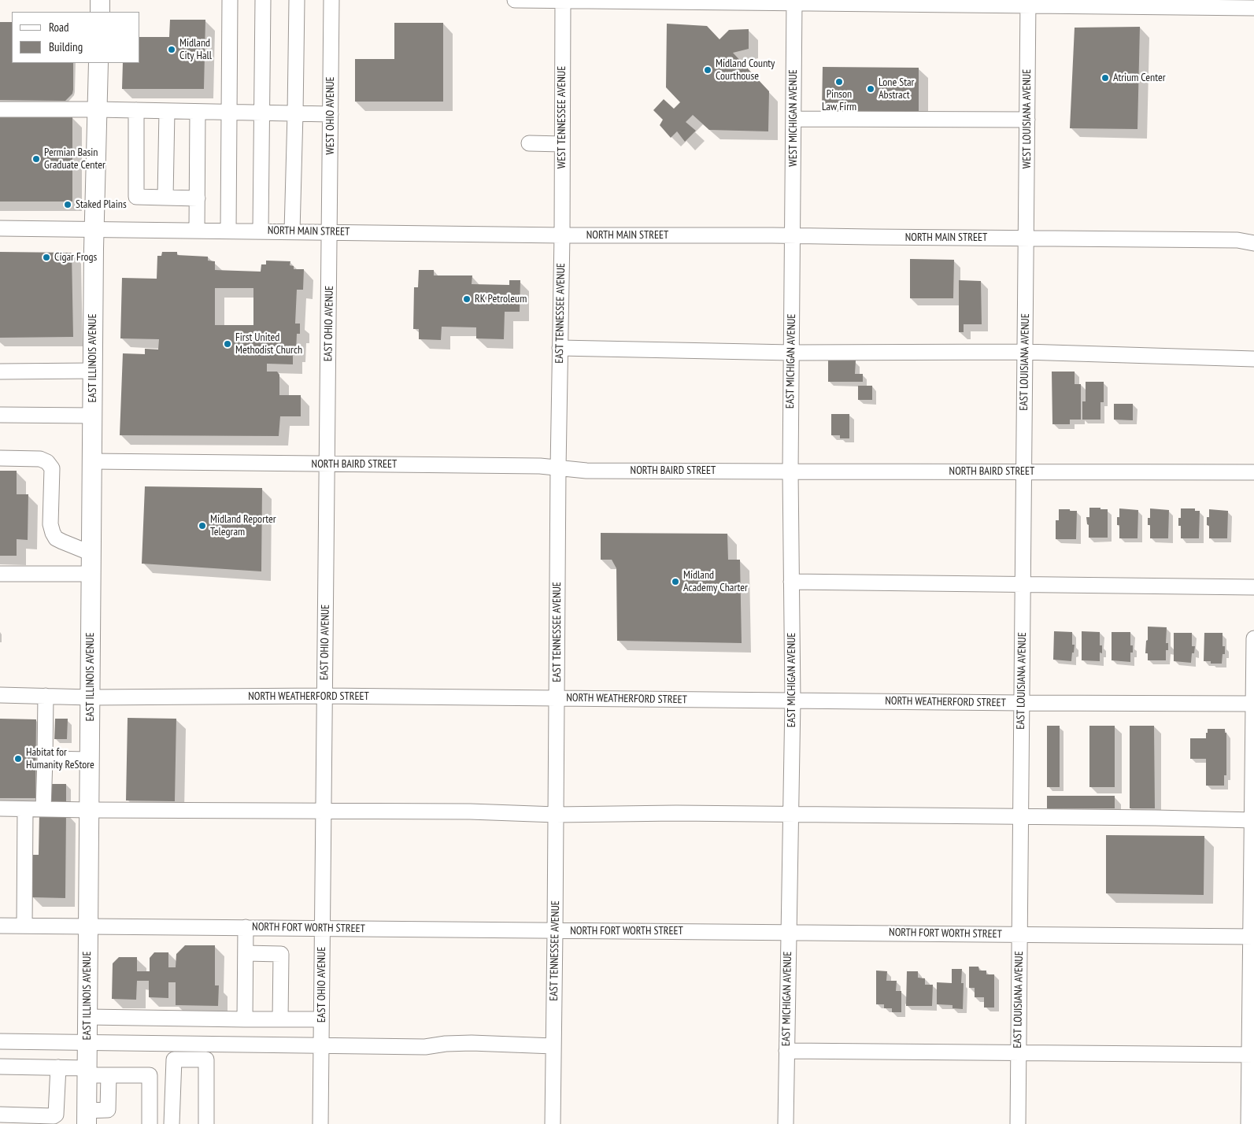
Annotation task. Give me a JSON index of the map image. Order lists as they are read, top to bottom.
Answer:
{
  "streets": {
    "main road": ["EAST ILLINOIS AVENUE"],
    "street": [
      "WEST OHIO AVENUE",
      "WEST TENNESSEE AVENUE",
      "WEST MICHIGAN AVENUE",
      "WEST LOUISIANA AVENUE",
      "NORTH MAIN STREET",
      "EAST TENNESSEE AVENUE",
      "EAST OHIO AVENUE",
      "EAST MICHIGAN AVENUE",
      "EAST LOUISIANA AVENUE",
      "NORTH BAIRD STREET",
      "NORTH WEATHERFORD STREET",
      "NORTH FORT WORTH STREET"
    ]
  },
  "crossings": [
    ["WEST OHIO AVENUE", "NORTH MAIN STREET"],
    ["WEST OHIO AVENUE", "EAST OHIO AVENUE"],
    ["WEST TENNESSEE AVENUE", "NORTH MAIN STREET"],
    ["WEST TENNESSEE AVENUE", "EAST TENNESSEE AVENUE"],
    ["WEST MICHIGAN AVENUE", "NORTH MAIN STREET"],
    ["WEST MICHIGAN AVENUE", "EAST MICHIGAN AVENUE"],
    ["WEST LOUISIANA AVENUE", "NORTH MAIN STREET"],
    ["WEST LOUISIANA AVENUE", "EAST LOUISIANA AVENUE"],
    ["NORTH MAIN STREET", "EAST TENNESSEE AVENUE"],
    ["NORTH MAIN STREET", "EAST OHIO AVENUE"],
    ["NORTH MAIN STREET", "EAST ILLINOIS AVENUE"],
    ["NORTH MAIN STREET", "EAST MICHIGAN AVENUE"],
    ["NORTH MAIN STREET", "EAST LOUISIANA AVENUE"],
    ["EAST TENNESSEE AVENUE", "NORTH BAIRD STREET"],
    ["EAST TENNESSEE AVENUE", "NORTH WEATHERFORD STREET"],
    ["EAST TENNESSEE AVENUE", "NORTH FORT WORTH STREET"],
    ["EAST OHIO AVENUE", "NORTH BAIRD STREET"],
    ["EAST OHIO AVENUE", "NORTH WEATHERFORD STREET"],
    ["EAST OHIO AVENUE", "NORTH FORT WORTH STREET"],
    ["EAST ILLINOIS AVENUE", "NORTH BAIRD STREET"],
    ["EAST ILLINOIS AVENUE", "NORTH WEATHERFORD STREET"],
    ["EAST ILLINOIS AVENUE", "NORTH FORT WORTH STREET"],
    ["EAST MICHIGAN AVENUE", "NORTH BAIRD STREET"],
    ["EAST MICHIGAN AVENUE", "NORTH WEATHERFORD STREET"],
    ["EAST MICHIGAN AVENUE", "NORTH FORT WORTH STREET"],
    ["EAST LOUISIANA AVENUE", "NORTH BAIRD STREET"],
    ["EAST LOUISIANA AVENUE", "NORTH WEATHERFORD STREET"],
    ["EAST LOUISIANA AVENUE", "NORTH FORT WORTH STREET"]
  ],
  "places": [
    "Midland City Hall",
    "Midland County Courthouse",
    "Atrium Center",
    "Pinson Law Firm",
    "Lone Star Abstract",
    "Permian Basin Graduate Center",
    "Staked Plains",
    "Cigar Frogs",
    "RK Petroleum",
    "First United Methodist Church",
    "Midland Reporter Telegram",
    "Midland Academy Charter",
    "Habitat for Humanity ReStore"
  ],
  "legend": ["Road", "Building"]
}
